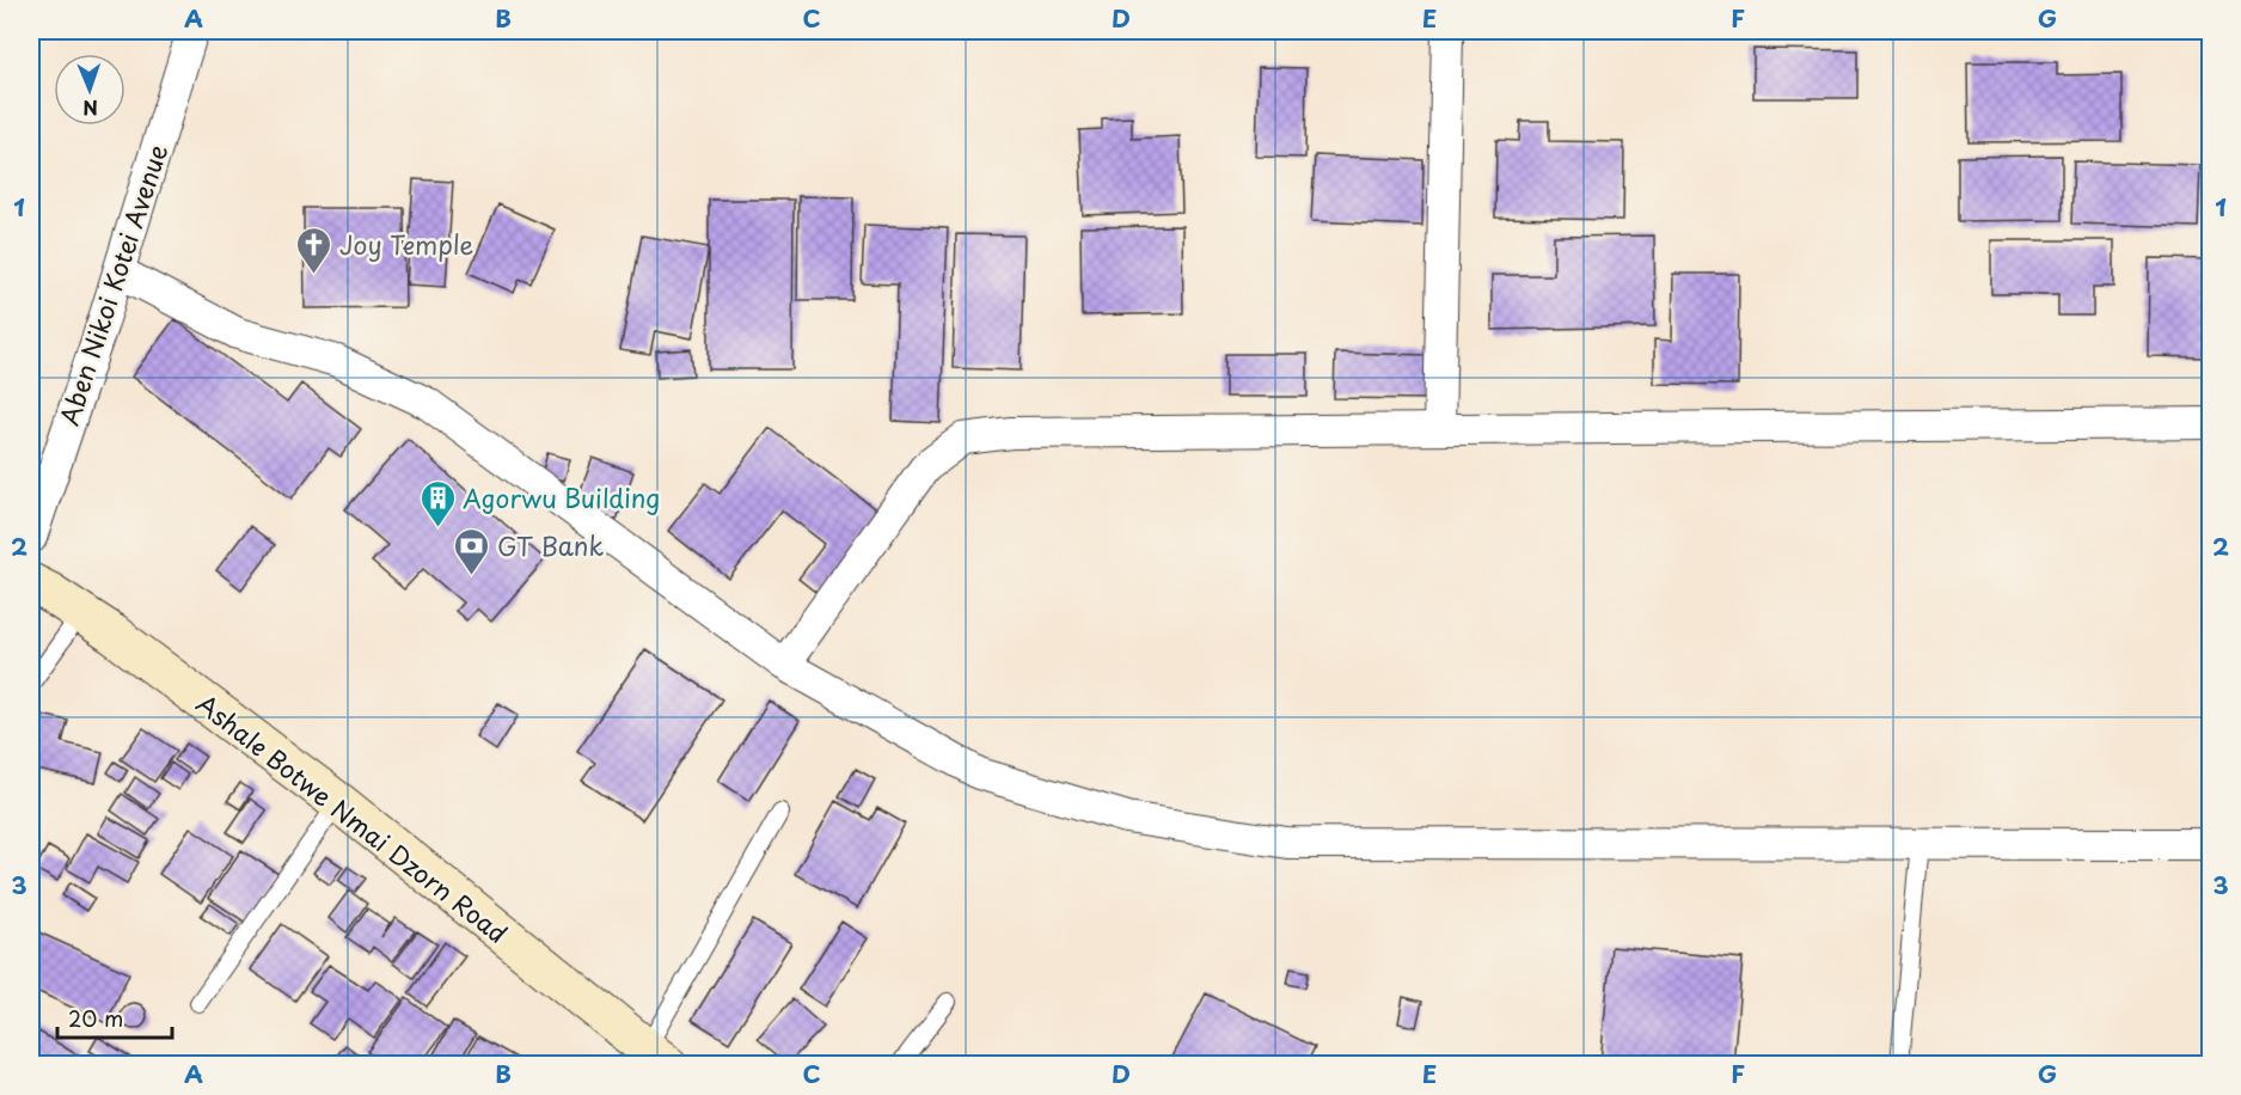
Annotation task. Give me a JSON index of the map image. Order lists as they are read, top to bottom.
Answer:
{
  "streets": {
    "main road": ["Ashale Botwe Nmai Dzorn Road"],
    "street": ["Aben Nikoi Kotei Avenue"]
  },
  "places": {
    "church": ["Joy Temple"],
    "building": ["Agorwu Building"],
    "bank": ["GT Bank"]
  },
  "scale_bar": "20 m",
  "north": "bottom",
  "grid": {
    "columns": [
      "A",
      "B",
      "C",
      "D",
      "E",
      "F",
      "G"
    ],
    "rows": ["1", "2", "3"]
  }
}
